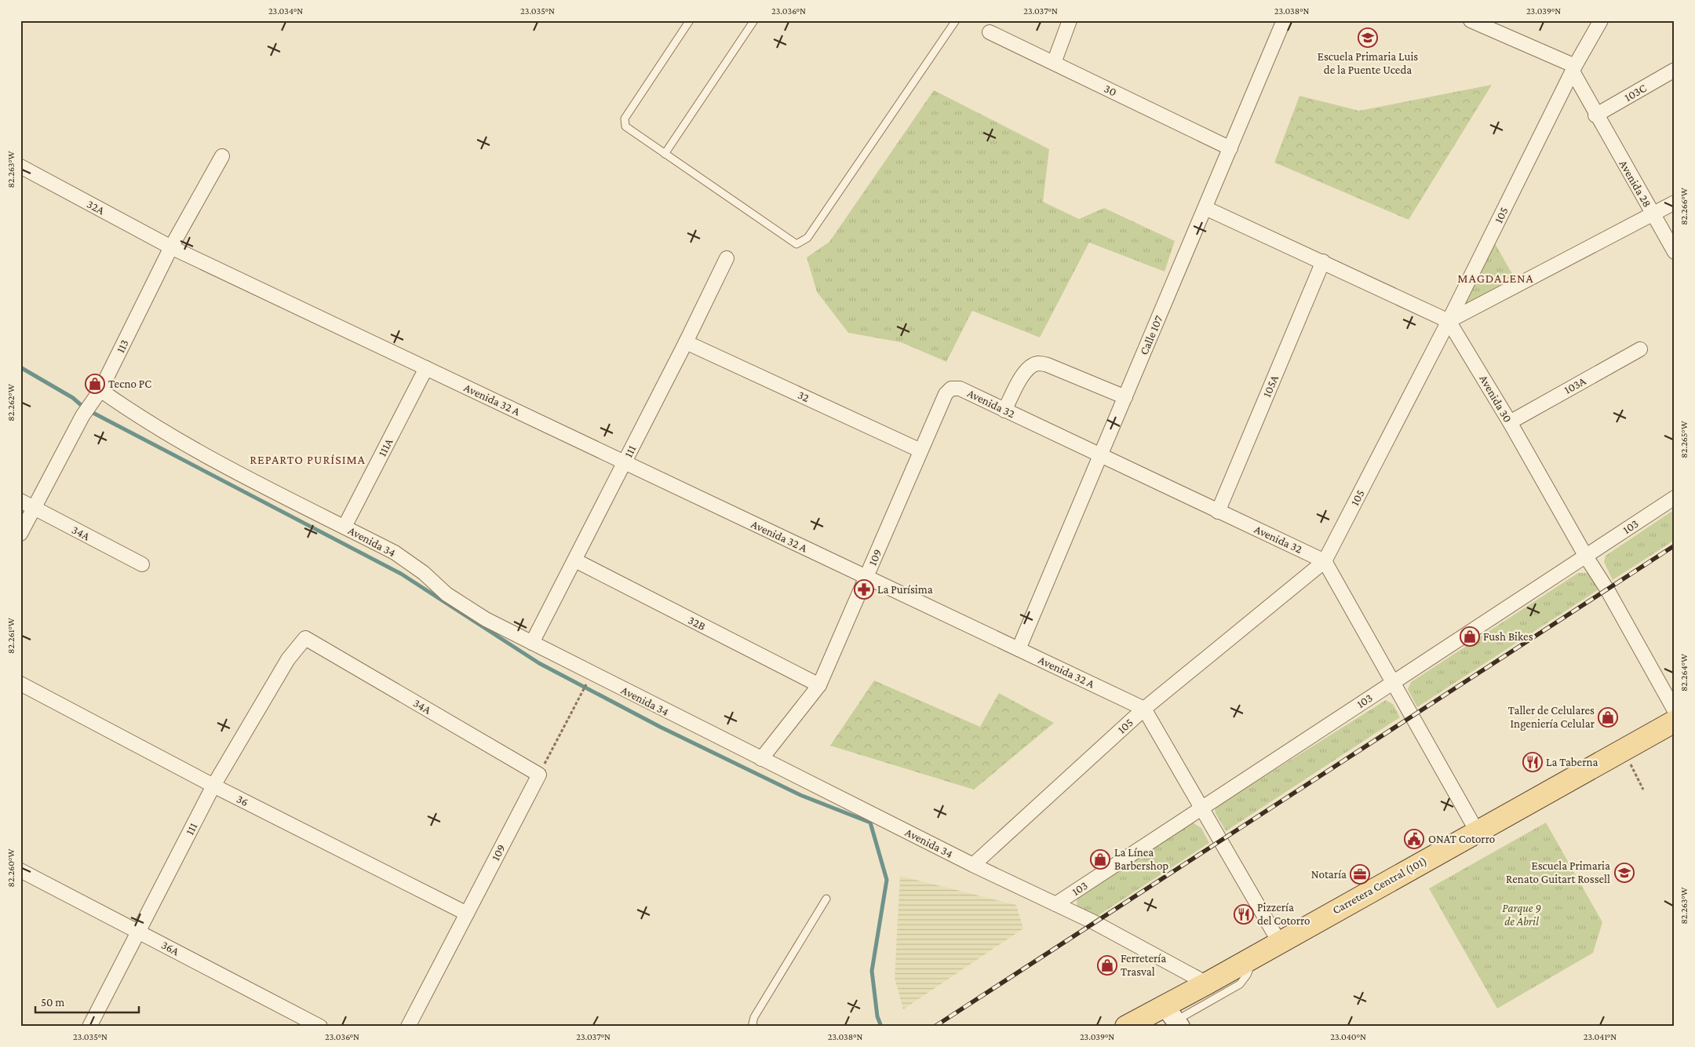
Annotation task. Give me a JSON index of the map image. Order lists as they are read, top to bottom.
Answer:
{
  "streets": {
    "main road": ["Carretera Central (101)"],
    "street": [
      "30",
      "103C",
      "Avenida 28",
      "32A",
      "105",
      "Calle 107",
      "113",
      "103A",
      "105A",
      "32",
      "Avenida 30",
      "Avenida 32 A",
      "Avenida 32",
      "111A",
      "111",
      "103",
      "34A",
      "Avenida 34",
      "109",
      "32B",
      "36",
      "36A"
    ]
  },
  "crossings": [
    ["30", "Calle 107"],
    ["103C", "Avenida 28"],
    ["Avenida 28", "105"],
    ["32A", "113"],
    ["32A", "Avenida 32 A"],
    ["105", "Avenida 30"],
    ["105", "Avenida 32 A"],
    ["105", "Avenida 32"],
    ["105", "Avenida 34"],
    ["Calle 107", "Avenida 32 A"],
    ["Calle 107", "Avenida 32"],
    ["113", "Avenida 32 A"],
    ["113", "34A"],
    ["113", "Avenida 34"],
    ["103A", "Avenida 30"],
    ["105A", "Avenida 32"],
    ["32", "111"],
    ["32", "109"],
    ["Avenida 30", "103"],
    ["Avenida 32 A", "111A"],
    ["Avenida 32 A", "111"],
    ["Avenida 32 A", "109"],
    ["Avenida 32", "109"],
    ["111A", "Avenida 34"],
    ["111", "34A"],
    ["111", "Avenida 34"],
    ["111", "32B"],
    ["111", "36"],
    ["111", "36A"],
    ["103", "Avenida 34"],
    ["34A", "109"],
    ["Avenida 34", "109"],
    ["Avenida 34", "Carretera Central (101)"],
    ["109", "32B"],
    ["109", "36"]
  ],
  "districts": ["MAGDALENA", "REPARTO PURÍSIMA"],
  "parks": ["Parque 9 de Abril"],
  "places": {
    "school or university": ["Escuela Primaria Luis de la Puente Uceda", "Escuela Primaria Renato Guitart Rossell"],
    "shop": [
      "Tecno PC",
      "Fush Bikes",
      "Taller de Celulares Ingeniería Celular",
      "La Línea Barbershop",
      "Ferretería Trasval"
    ],
    "pharmacy": ["La Purísima"],
    "restaurant": ["La Taberna", "Pizzería del Cotorro"],
    "public building": ["ONAT Cotorro"],
    "office": ["Notaría"]
  },
  "scale_bar": "50 m",
  "coordinates": [
    "23.034°N",
    "23.035°N",
    "23.036°N",
    "23.037°N",
    "23.038°N",
    "23.039°N",
    "82.263°W",
    "82.266°W",
    "82.262°W",
    "82.265°W",
    "82.261°W",
    "82.264°W",
    "82.260°W",
    "23.040°N",
    "23.041°N"
  ]
}
